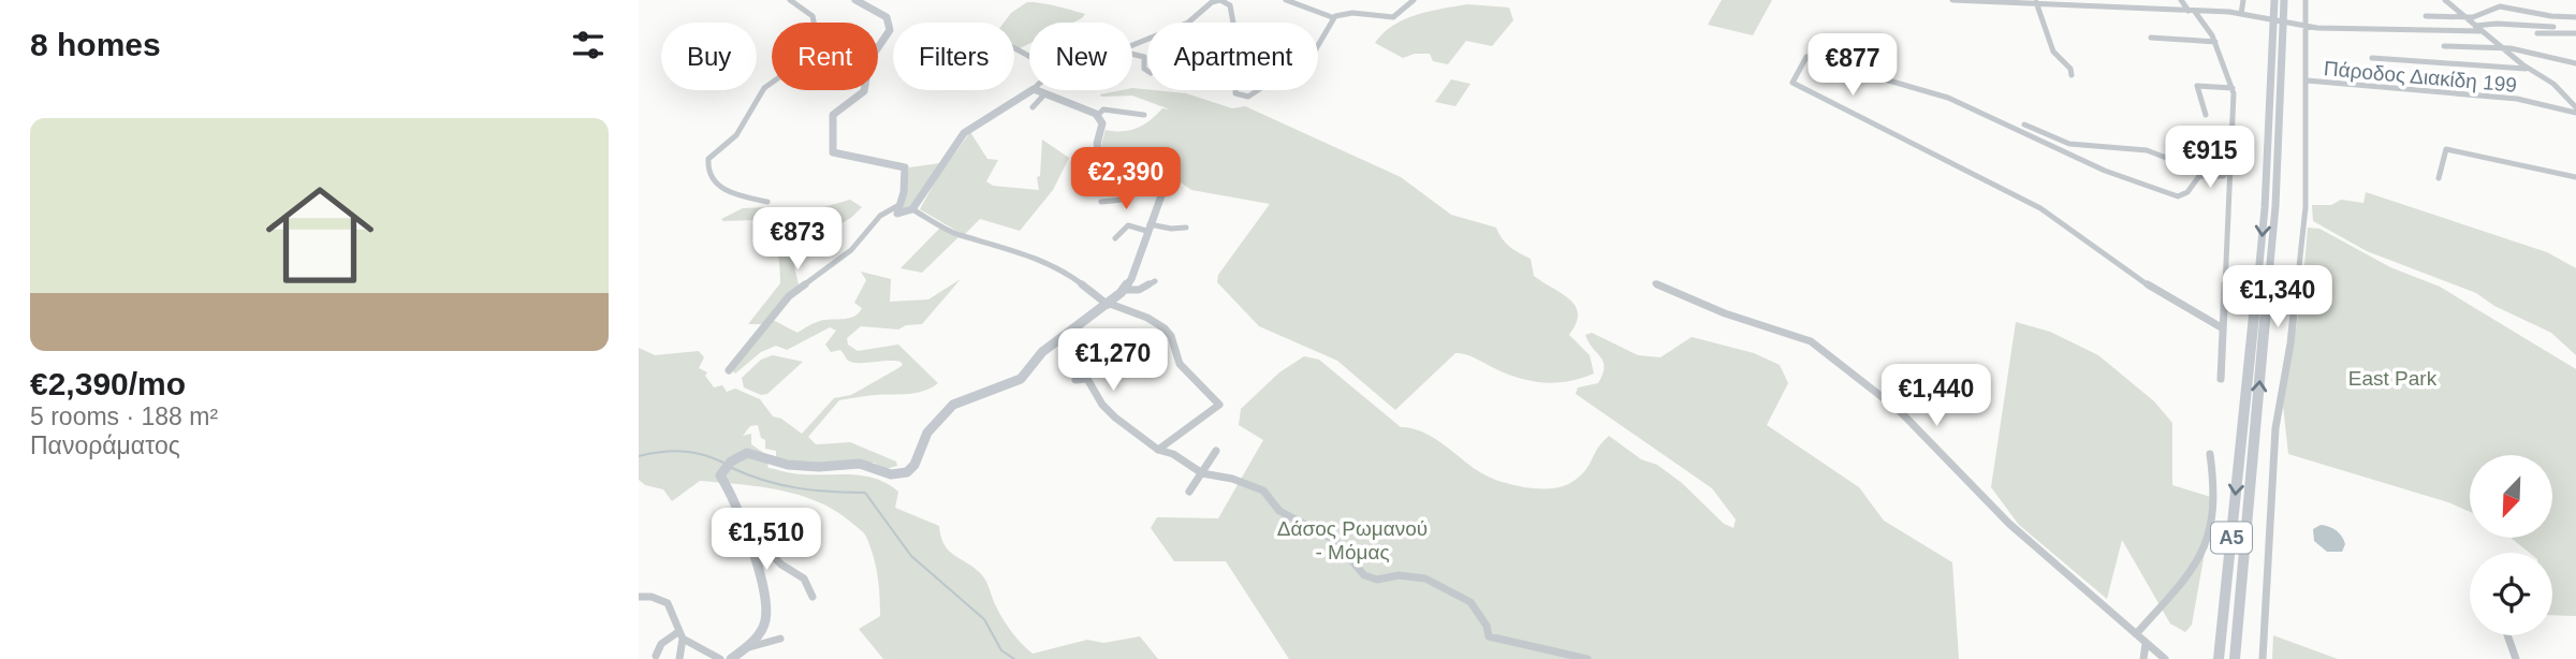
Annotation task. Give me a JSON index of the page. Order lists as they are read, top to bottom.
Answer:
{
  "streets": {
    "highway": ["Α5"],
    "street": ["Πάροδος Διακίδη 199"]
  },
  "parks": ["East Park", "Δάσος Ρωμανού - Μόμας"],
  "north": "bottom left",
  "page": {
    "heading": "8 homes",
    "chip": [
      "Buy",
      "Rent",
      "Filters",
      "New",
      "Apartment"
    ],
    "price": [
      "€877",
      "€915",
      "€2,390",
      "€873",
      "€1,340",
      "€1,270",
      "€1,440",
      "€1,510"
    ],
    "list": [
      {
        "name": "€2,390/mo",
        "note": "5 rooms · 188 m² · Πανοράματος"
      }
    ]
  }
}
